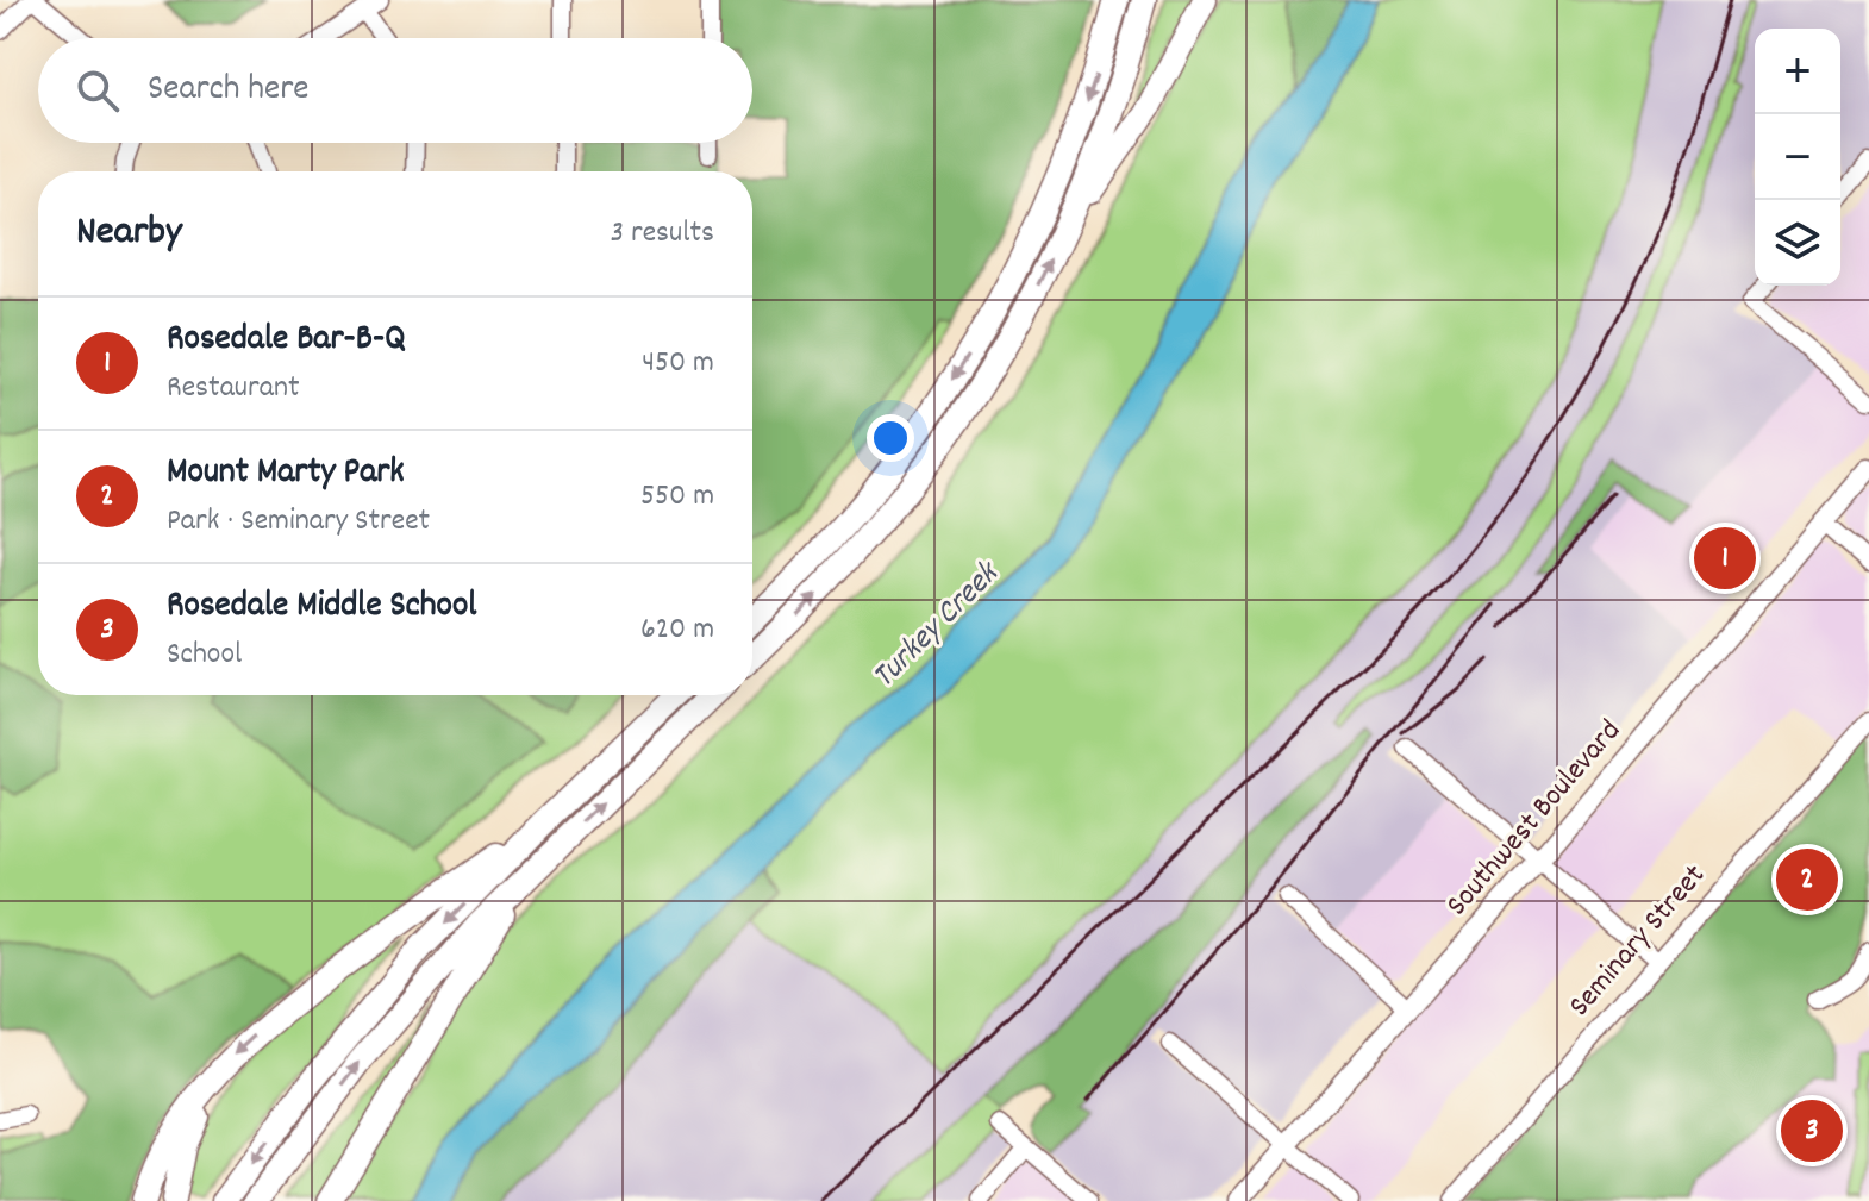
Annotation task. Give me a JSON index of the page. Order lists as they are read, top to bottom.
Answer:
{
  "streets": {
    "main road": ["Southwest Boulevard"],
    "street": ["Seminary Street"]
  },
  "water": ["Turkey Creek"],
  "page": {
    "map_buttons": ["+", "−"],
    "search": "Search here",
    "heading": ["Nearby", "3 results"],
    "list": [
      {
        "mark": "1",
        "name": "Rosedale Bar-B-Q",
        "note": "Restaurant",
        "value": "450 m"
      },
      {
        "mark": "2",
        "name": "Mount Marty Park",
        "note": "Park · Seminary Street",
        "value": "550 m"
      },
      {
        "mark": "3",
        "name": "Rosedale Middle School",
        "note": "School",
        "value": "620 m"
      }
    ],
    "pins": ["1", "2", "3"]
  }
}
